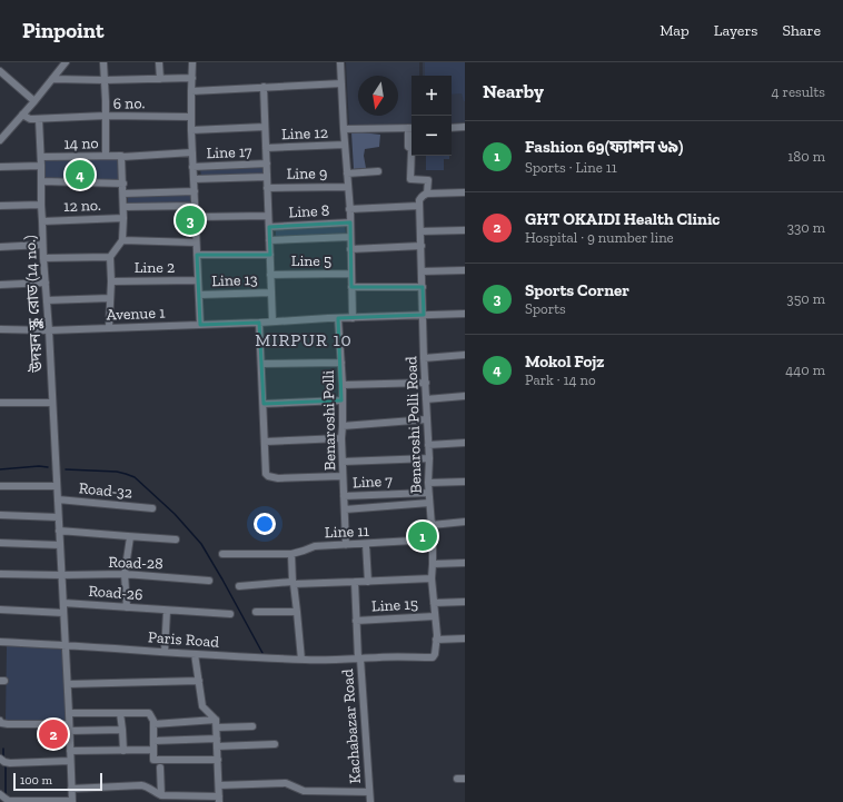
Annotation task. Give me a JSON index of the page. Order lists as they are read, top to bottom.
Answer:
{
  "streets": {
    "street": [
      "6 no.",
      "Line 12",
      "14 no",
      "Line 17",
      "Line 9",
      "12 no.",
      "Line 8",
      "Line 5",
      "Line 2",
      "Line 13",
      "উদয়ন স্কুল রোড (14 no.)",
      "Avenue 1",
      "Benaroshi Polli",
      "Benaroshi Polli Road",
      "Line 7",
      "Road-32",
      "Line 11",
      "Road-28",
      "Road-26",
      "Line 15",
      "Paris Road",
      "Kachabazar Road"
    ]
  },
  "crossings": [
    ["6 no.", "14 no"],
    ["14 no", "উদয়ন স্কুল রোড (14 no.)"],
    ["12 no.", "উদয়ন স্কুল রোড (14 no.)"],
    ["উদয়ন স্কুল রোড (14 no.)", "Avenue 1"],
    ["Avenue 1", "Benaroshi Polli"],
    ["Avenue 1", "Benaroshi Polli Road"],
    ["Benaroshi Polli", "Line 7"],
    ["Benaroshi Polli", "Line 11"],
    ["Benaroshi Polli Road", "Line 7"],
    ["Benaroshi Polli Road", "Line 11"],
    ["Benaroshi Polli Road", "Line 15"],
    ["Benaroshi Polli Road", "Paris Road"],
    ["Line 15", "Kachabazar Road"],
    ["Paris Road", "Kachabazar Road"]
  ],
  "districts": ["MIRPUR 10"],
  "scale_bar": "100 m",
  "north": "bottom",
  "page": {
    "header": "Pinpoint",
    "nav": ["Map", "Layers", "Share"],
    "heading": ["Nearby", "4 results"],
    "map_buttons": ["+", "−"],
    "list": [
      {
        "mark": "1",
        "name": "Fashion 69(ফ্যাশন ৬৯)",
        "note": "Sports · Line 11",
        "value": "180 m"
      },
      {
        "mark": "2",
        "name": "GHT OKAIDI Health Clinic",
        "note": "Hospital · 9 number line",
        "value": "330 m"
      },
      {
        "mark": "3",
        "name": "Sports Corner",
        "note": "Sports",
        "value": "350 m"
      },
      {
        "mark": "4",
        "name": "Mokol Fojz",
        "note": "Park · 14 no",
        "value": "440 m"
      }
    ],
    "pins": [
      "4",
      "3",
      "1",
      "2"
    ],
    "scale": "100 m"
  }
}
